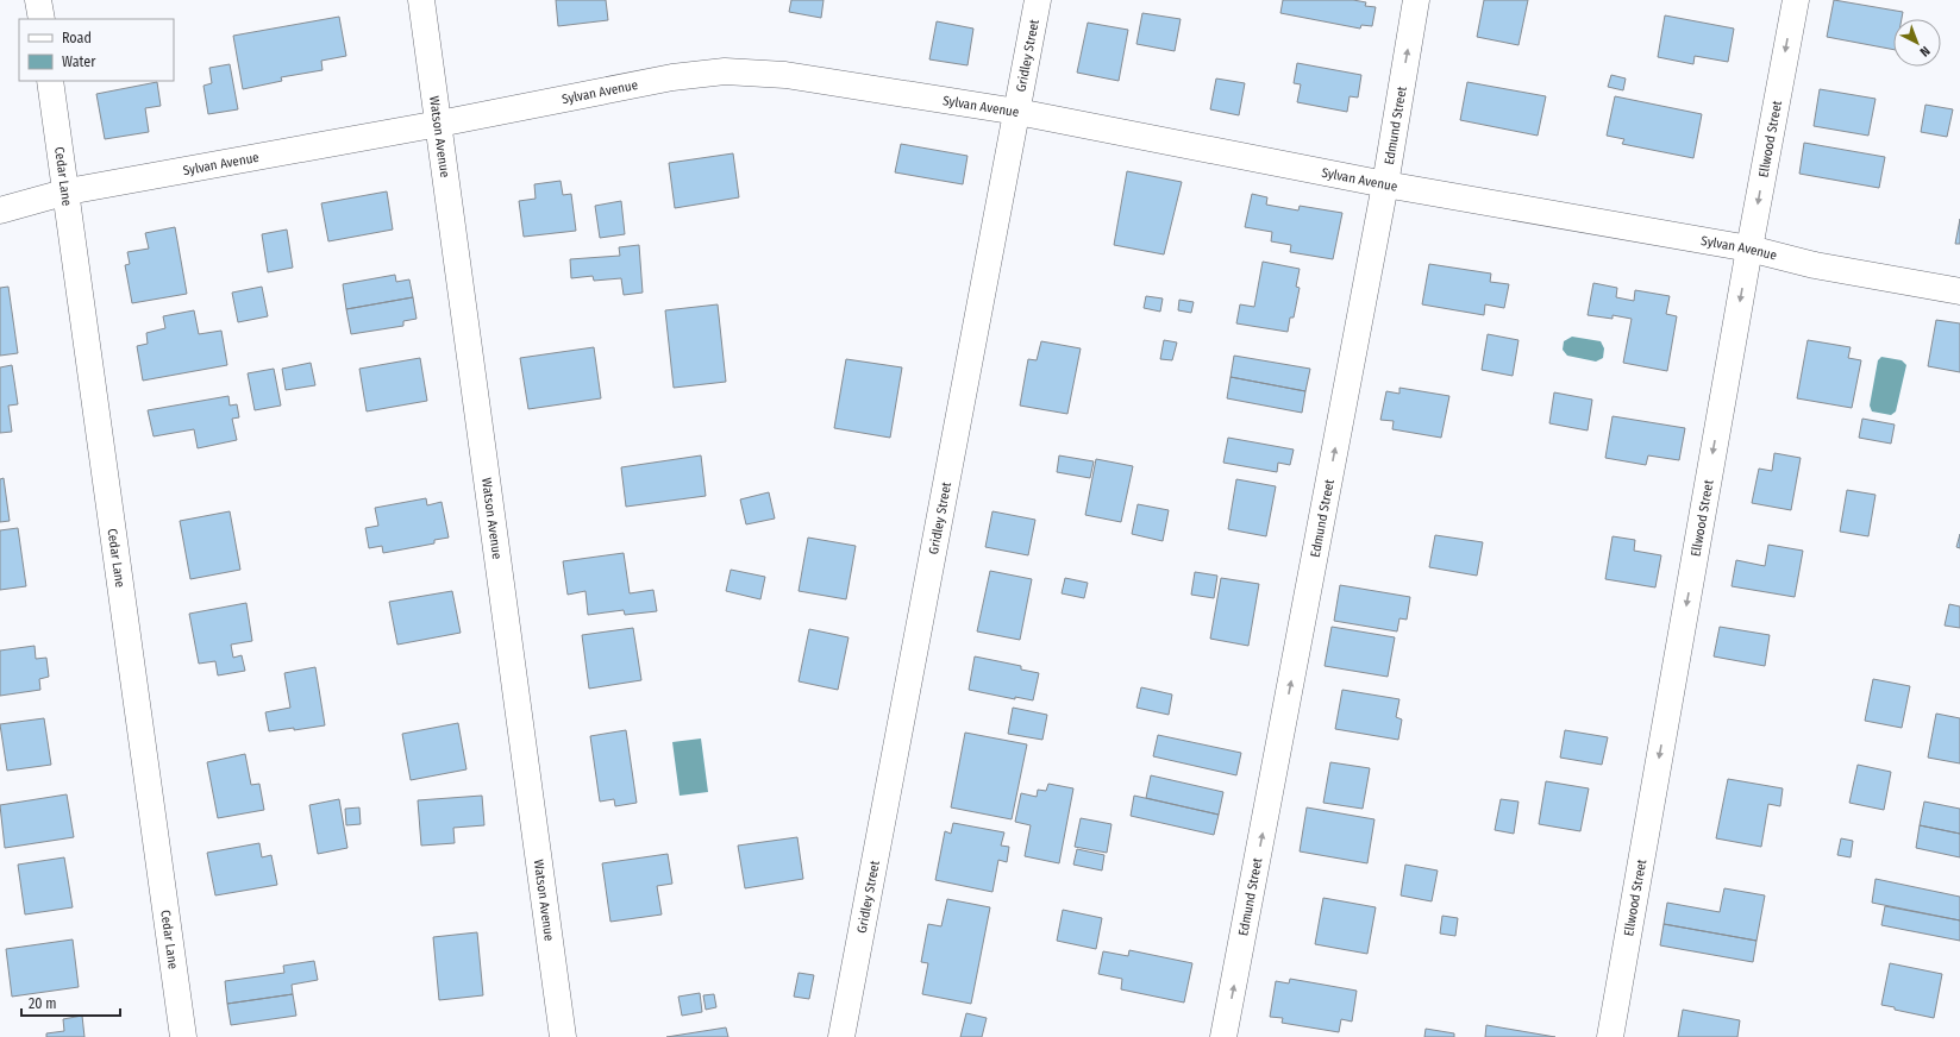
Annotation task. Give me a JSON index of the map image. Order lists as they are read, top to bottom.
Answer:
{
  "streets": {
    "street": [
      "Gridley Street",
      "Sylvan Avenue",
      "Edmund Street",
      "Watson Avenue",
      "Ellwood Street",
      "Cedar Lane"
    ]
  },
  "crossings": [
    ["Gridley Street", "Sylvan Avenue"],
    ["Sylvan Avenue", "Edmund Street"],
    ["Sylvan Avenue", "Watson Avenue"],
    ["Sylvan Avenue", "Ellwood Street"],
    ["Sylvan Avenue", "Cedar Lane"]
  ],
  "one_way": ["Edmund Street", "Ellwood Street"],
  "legend": ["Road", "Water"],
  "scale_bar": "20 m",
  "north": "bottom right"
}
